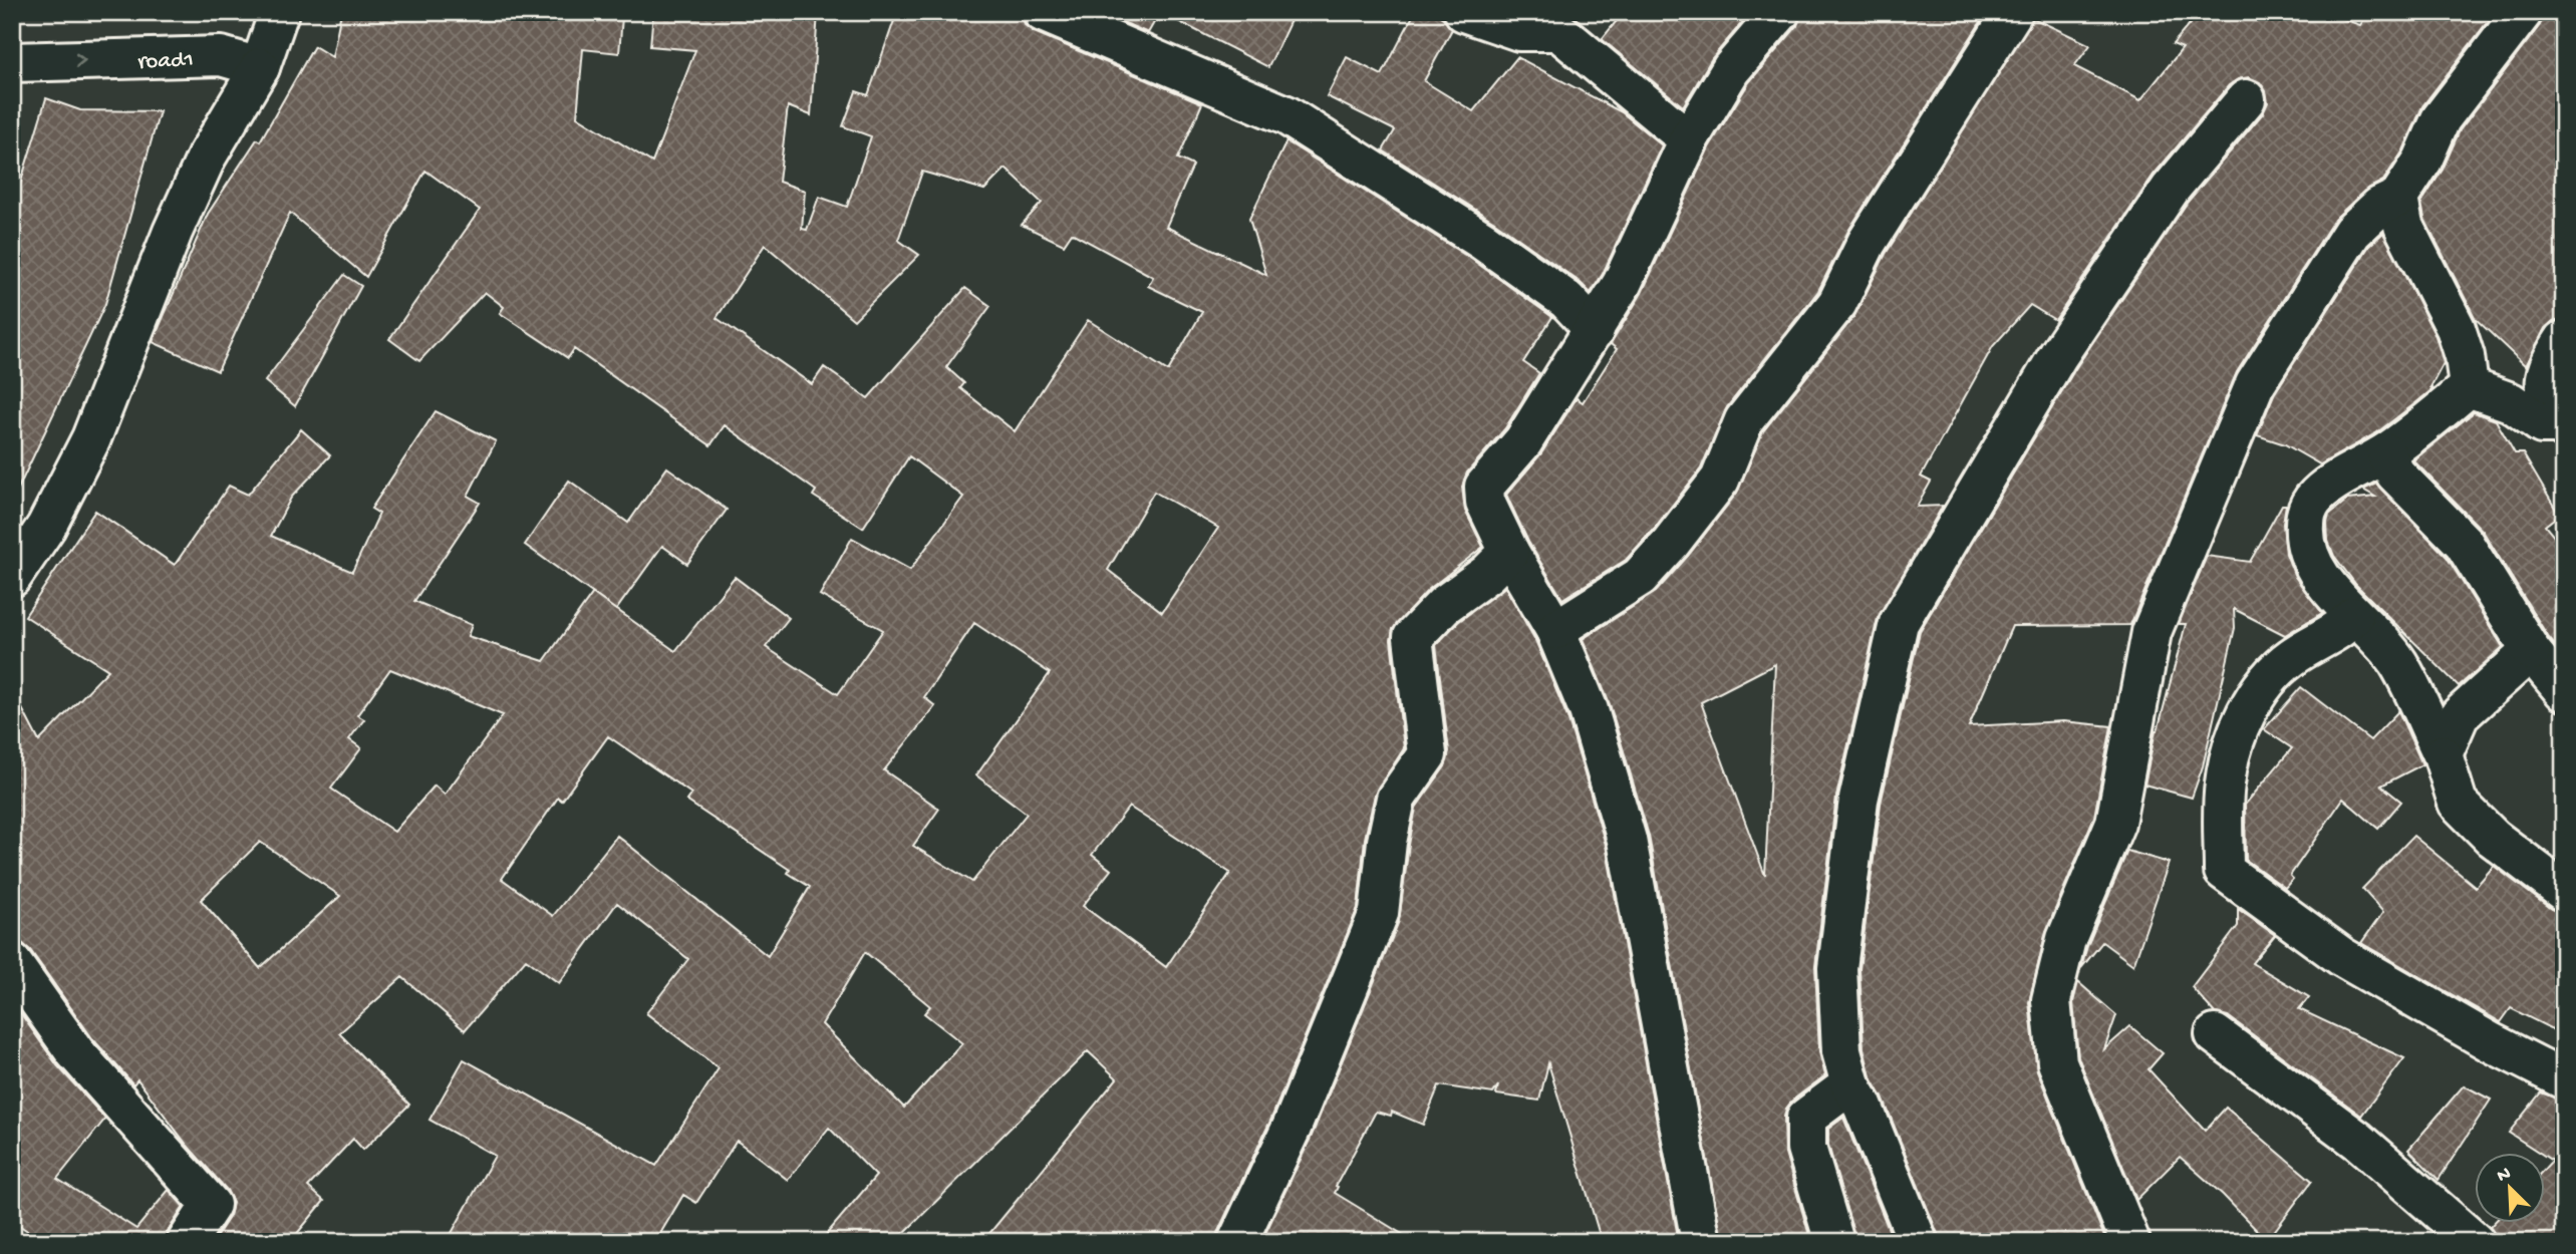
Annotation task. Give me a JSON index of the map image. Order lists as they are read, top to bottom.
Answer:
{
  "streets": {
    "street": ["road1"]
  },
  "one_way": ["road1"],
  "north": "top left"
}
